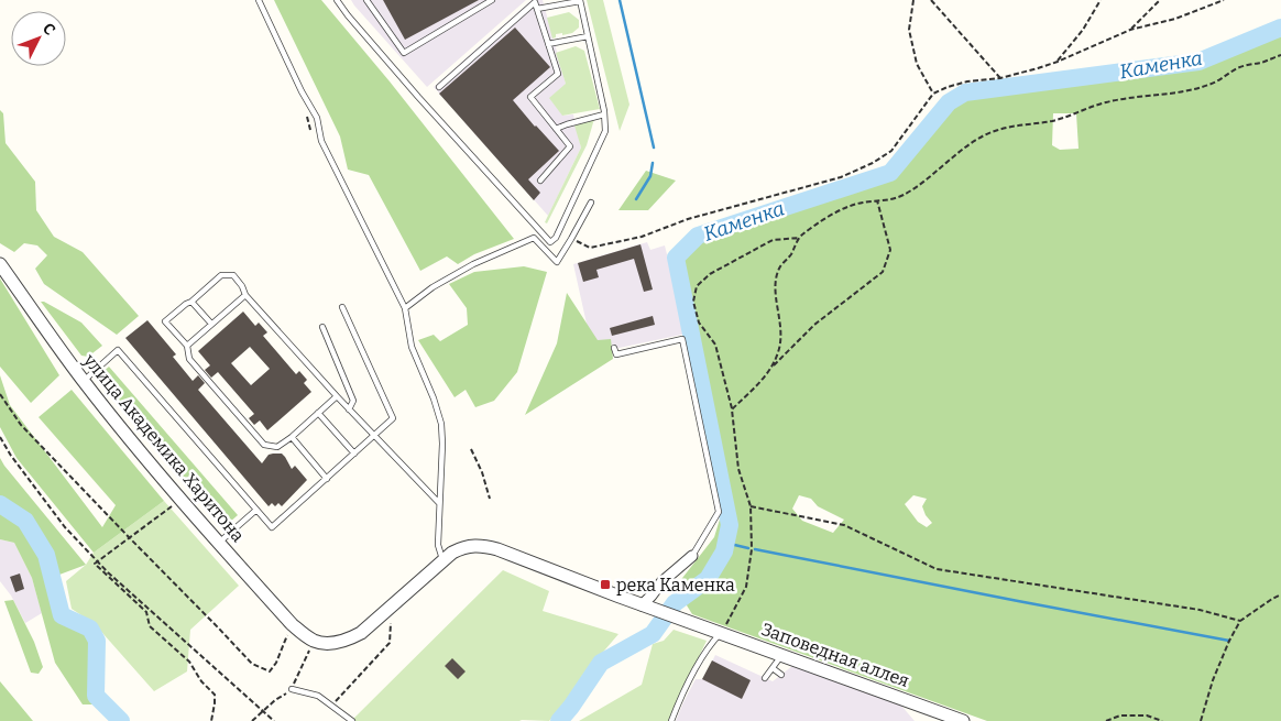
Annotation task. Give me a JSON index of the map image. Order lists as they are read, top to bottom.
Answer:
{
  "streets": {
    "street": ["улица Академика Харитона", "Заповедная аллея"]
  },
  "water": ["Каменка"],
  "places": {
    "transit": ["река Каменка"]
  },
  "north": "top right"
}
